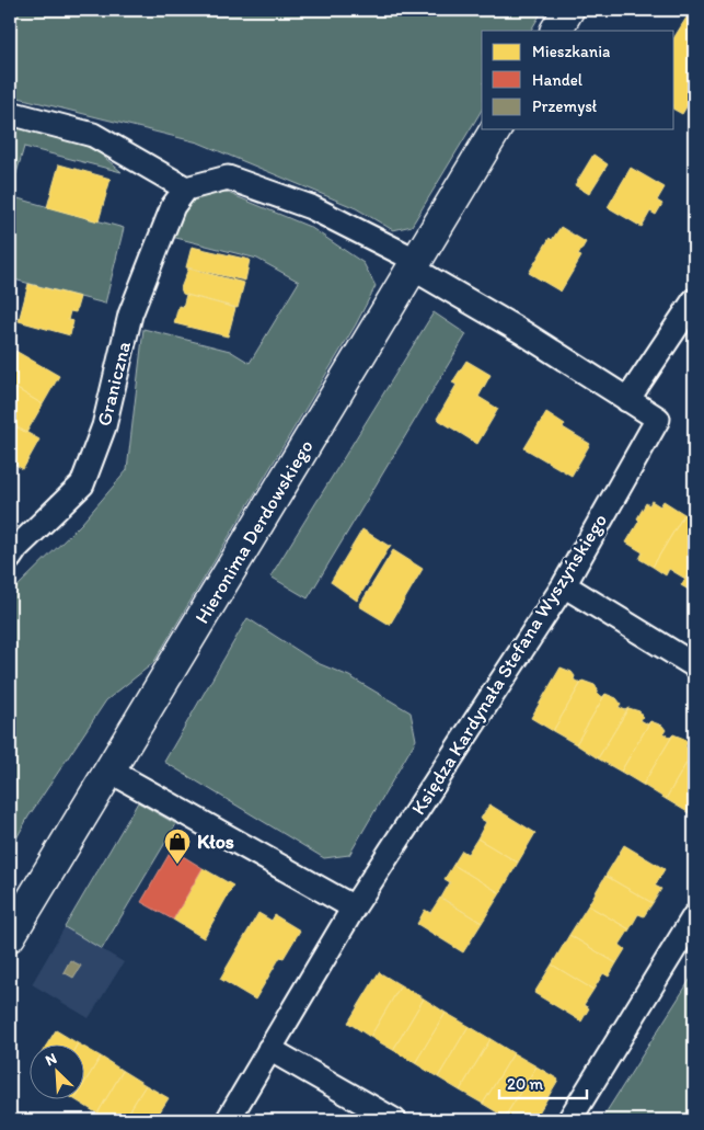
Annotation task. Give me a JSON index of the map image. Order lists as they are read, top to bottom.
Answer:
{
  "streets": {
    "street": ["Graniczna", "Hieronima Derdowskiego", "Księdza Kardynała Stefana Wyszyńskiego"]
  },
  "crossings": [
    ["Hieronima Derdowskiego", "Księdza Kardynała Stefana Wyszyńskiego"]
  ],
  "places": {
    "shop": ["Kłos"]
  },
  "legend": ["Mieszkania", "Handel", "Przemysł"],
  "scale_bar": "20 m",
  "north": "top left"
}
